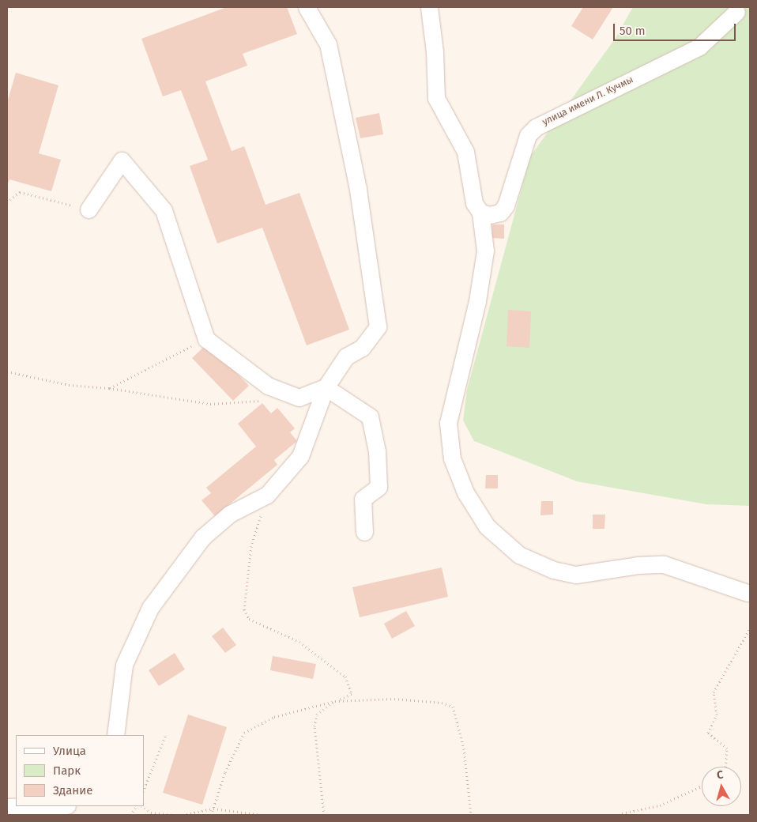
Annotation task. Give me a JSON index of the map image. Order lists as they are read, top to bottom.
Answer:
{
  "streets": {
    "street": ["улица имени Л. Кучмы"]
  },
  "legend": ["Улица", "Парк", "Здание"],
  "scale_bar": "50 m",
  "north": "top"
}
